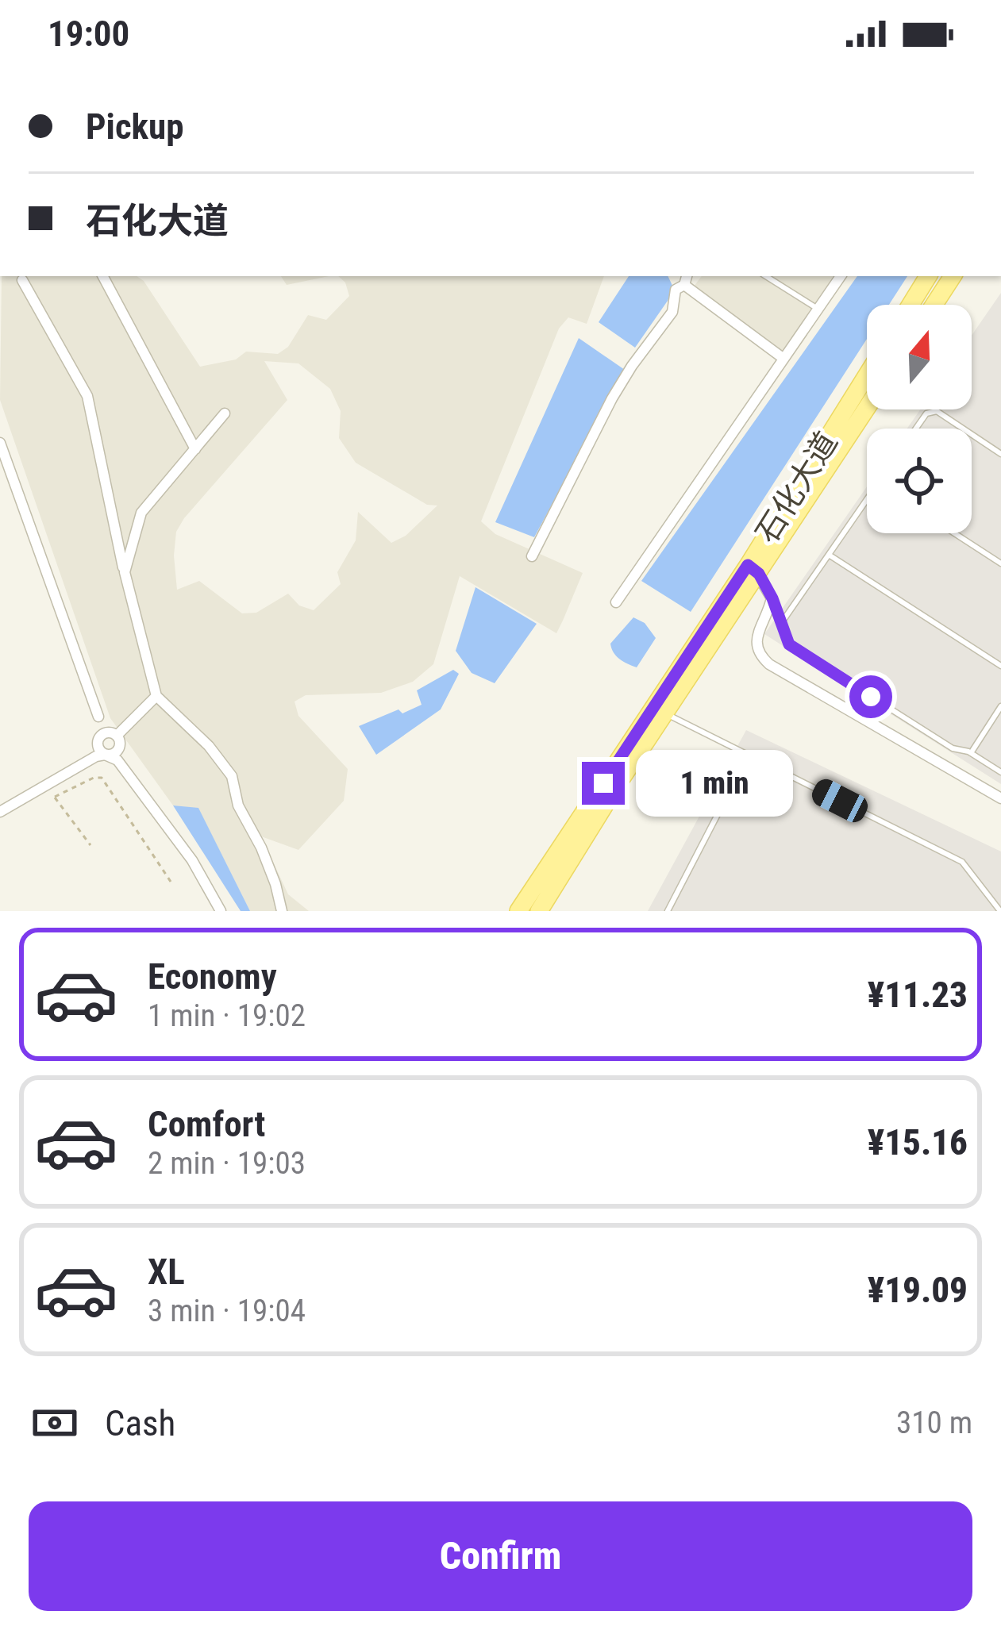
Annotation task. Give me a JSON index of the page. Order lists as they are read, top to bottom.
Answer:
{
  "streets": {
    "main road": ["石化大道"]
  },
  "north": "top",
  "page": {
    "status": "19:00",
    "banner": ["Pickup", "石化大道"],
    "bubble": "1 min",
    "list": [
      {
        "name": "Economy",
        "note": "1 min · 19:02",
        "value": "¥11.23"
      },
      {
        "name": "Comfort",
        "note": "2 min · 19:03",
        "value": "¥15.16"
      },
      {
        "name": "XL",
        "note": "3 min · 19:04",
        "value": "¥19.09"
      }
    ],
    "pay": ["Cash", "310 m"],
    "buttons": "Confirm"
  }
}
